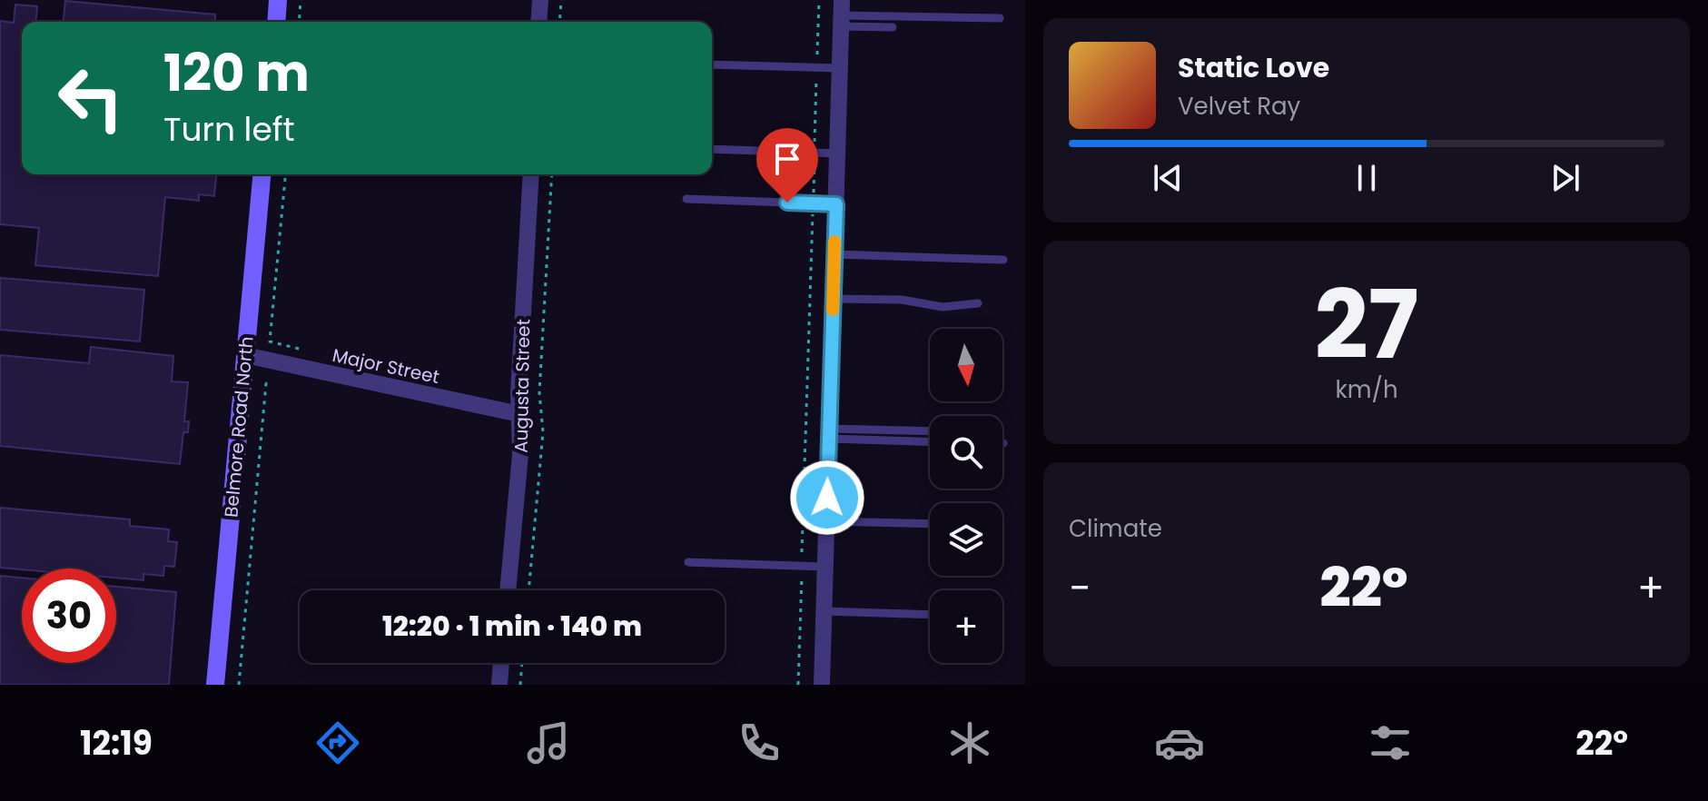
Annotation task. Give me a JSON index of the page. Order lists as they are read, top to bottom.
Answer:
{
  "streets": {
    "main road": ["Belmore Road North"],
    "street": ["Major Street", "Augusta Street"]
  },
  "crossings": [
    ["Major Street", "Augusta Street"],
    ["Major Street", "Belmore Road North"]
  ],
  "north": "bottom",
  "page": {
    "turn": ["120 m", "Turn left"],
    "song": ["Static Love", "Velvet Ray"],
    "tile": [
      ["27", "km/h"],
      "Climate"
    ],
    "map_buttons": "+",
    "heat": ["−", "22°", "+"],
    "limit": "30",
    "trip": "12:20 · 1 min · 140 m",
    "tabs": ["12:19", "22°"]
  }
}
